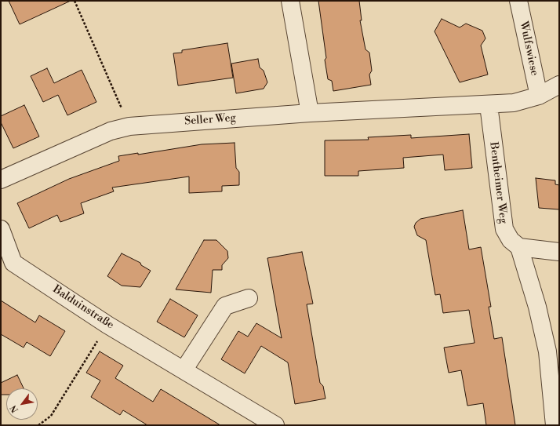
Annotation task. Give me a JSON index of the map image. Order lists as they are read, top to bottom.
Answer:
{
  "streets": {
    "street": [
      "Wulfswiese",
      "Seller Weg",
      "Bentheimer Weg",
      "Balduinstraße"
    ]
  },
  "crossings": [
    ["Seller Weg", "Bentheimer Weg"]
  ],
  "north": "bottom left"
}
